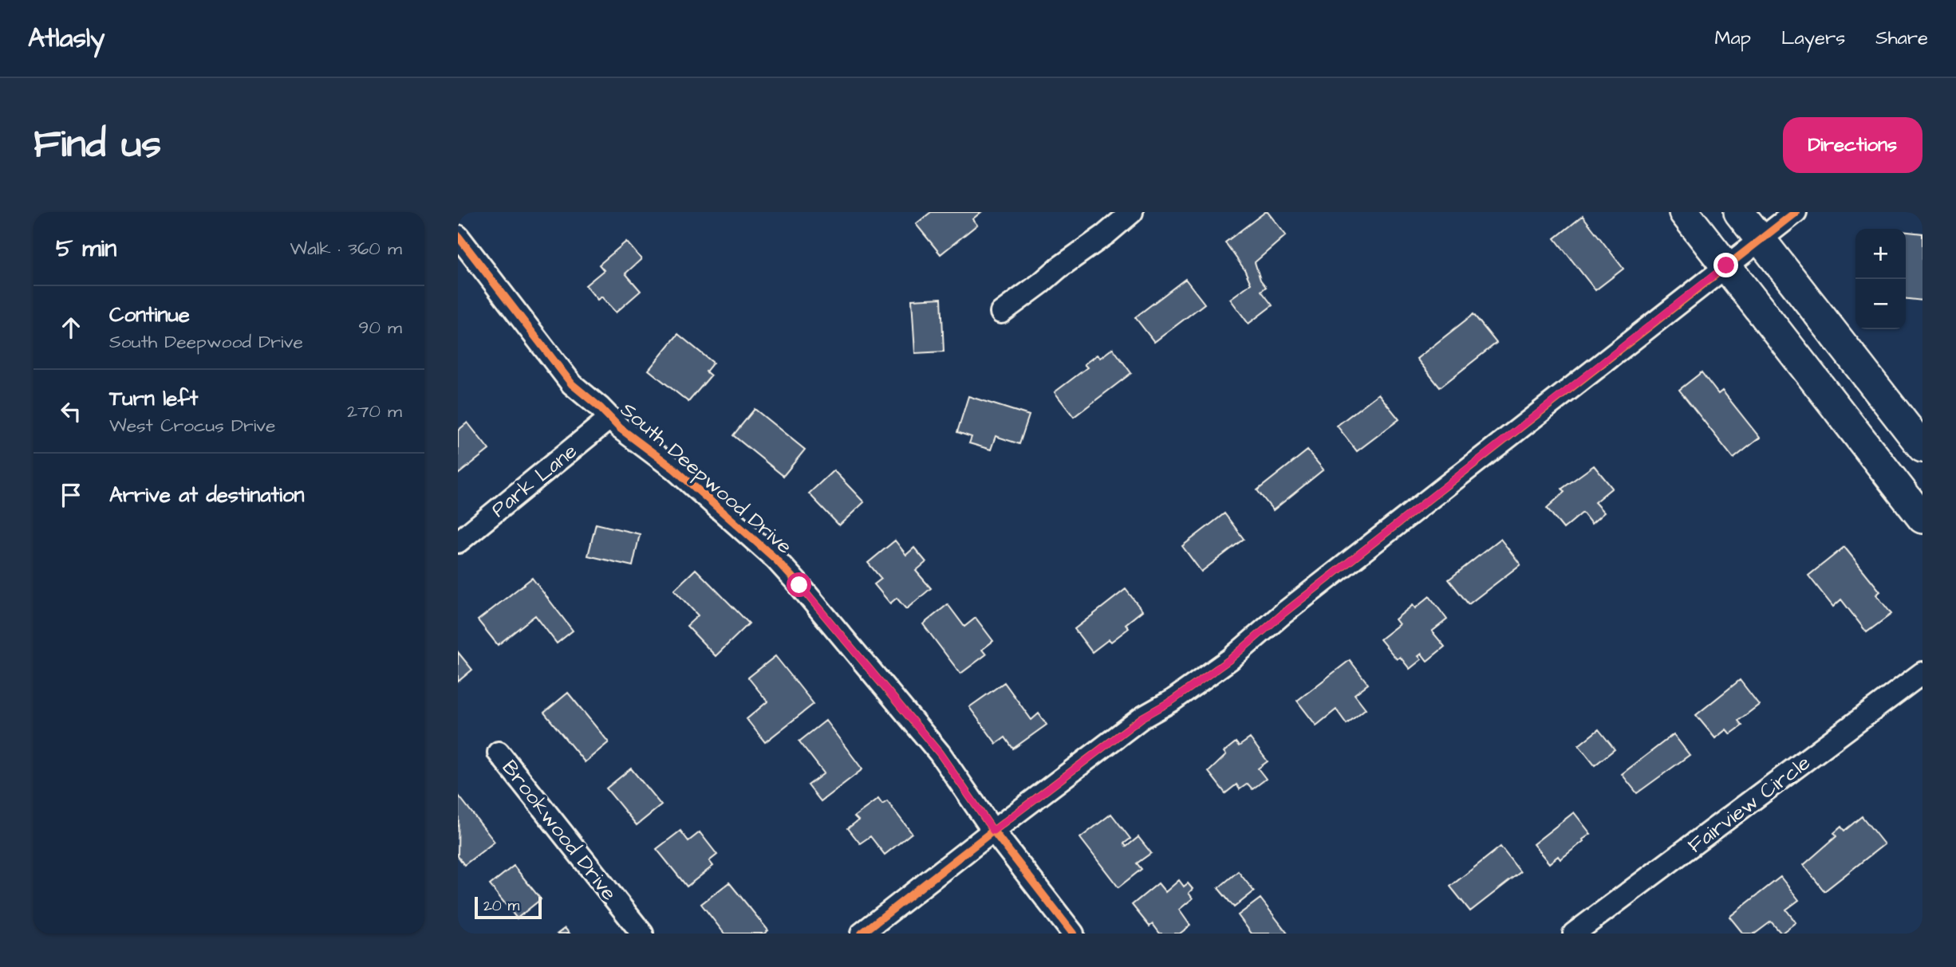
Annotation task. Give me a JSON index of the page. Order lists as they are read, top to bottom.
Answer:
{
  "streets": {
    "street": [
      "South Deepwood Drive",
      "Park Lane",
      "Fairview Circle",
      "Brookwood Drive"
    ]
  },
  "crossings": [
    ["South Deepwood Drive", "Park Lane"]
  ],
  "scale_bar": "20 m",
  "page": {
    "header": "Atlasly",
    "nav": ["Map", "Layers", "Share"],
    "buttons": "Directions",
    "title": "Find us",
    "heading": ["5 min", "Walk · 360 m"],
    "map_buttons": ["+", "−"],
    "list": [
      ["Continue", "South Deepwood Drive", "90 m"],
      ["Turn left", "West Crocus Drive", "270 m"],
      "Arrive at destination"
    ],
    "scale": "20 m"
  }
}
